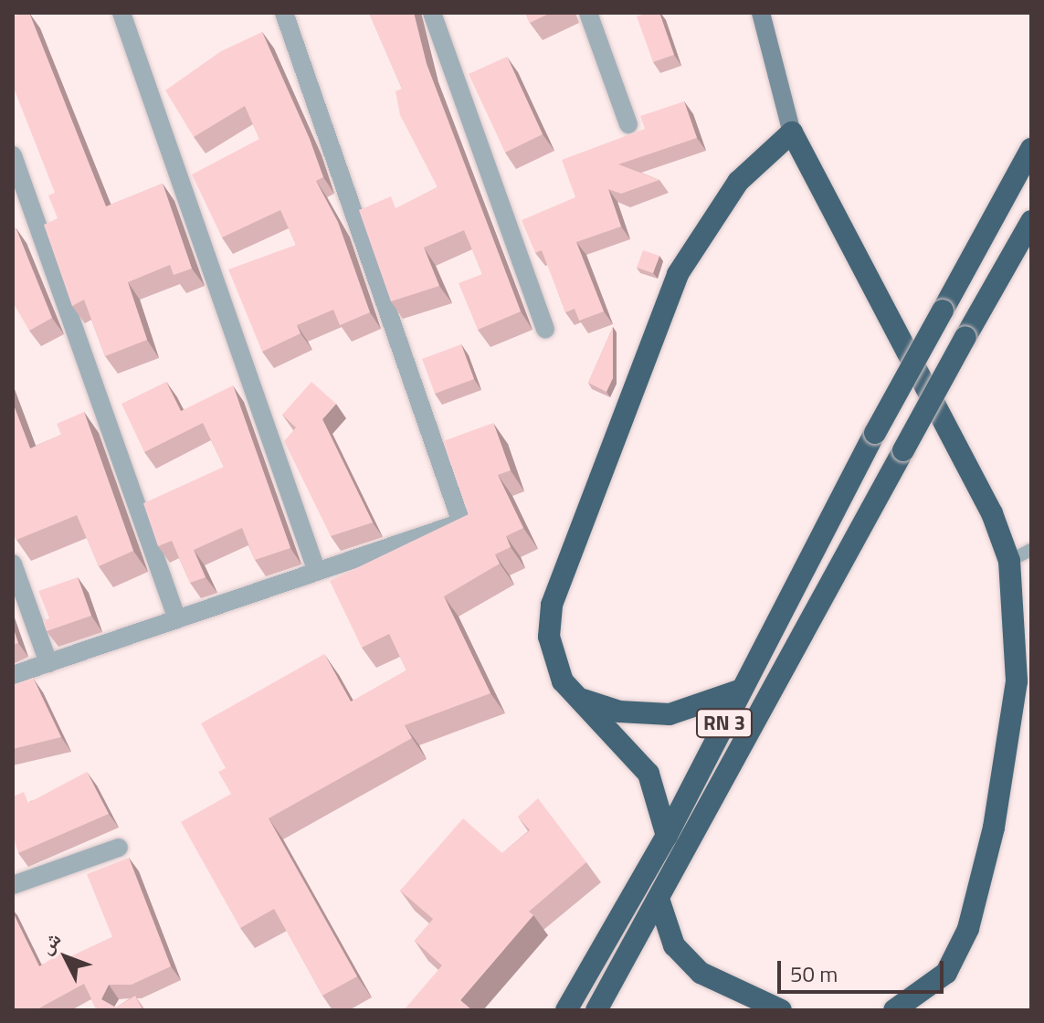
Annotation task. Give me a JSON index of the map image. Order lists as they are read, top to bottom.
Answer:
{
  "streets": {
    "highway": ["RN 3"]
  },
  "scale_bar": "50 m",
  "north": "top left"
}
